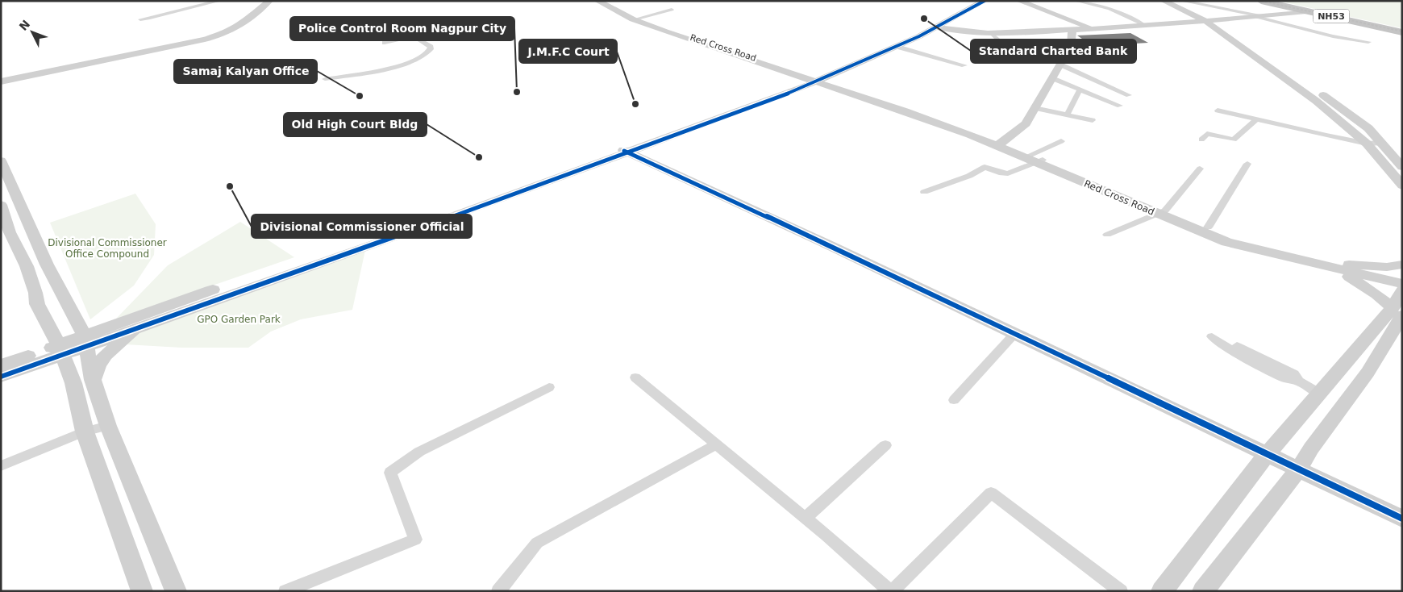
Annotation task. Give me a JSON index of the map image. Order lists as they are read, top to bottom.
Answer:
{
  "streets": {
    "highway": ["NH53"],
    "street": ["Red Cross Road"]
  },
  "parks": ["Divisional Commissioner Office Compound", "GPO Garden Park"],
  "places": [
    "Standard Charted Bank",
    "Police Control Room Nagpur City",
    "Samaj Kalyan Office",
    "J.M.F.C Court",
    "Old High Court Bldg",
    "Divisional Commissioner Official"
  ],
  "north": "top left"
}
